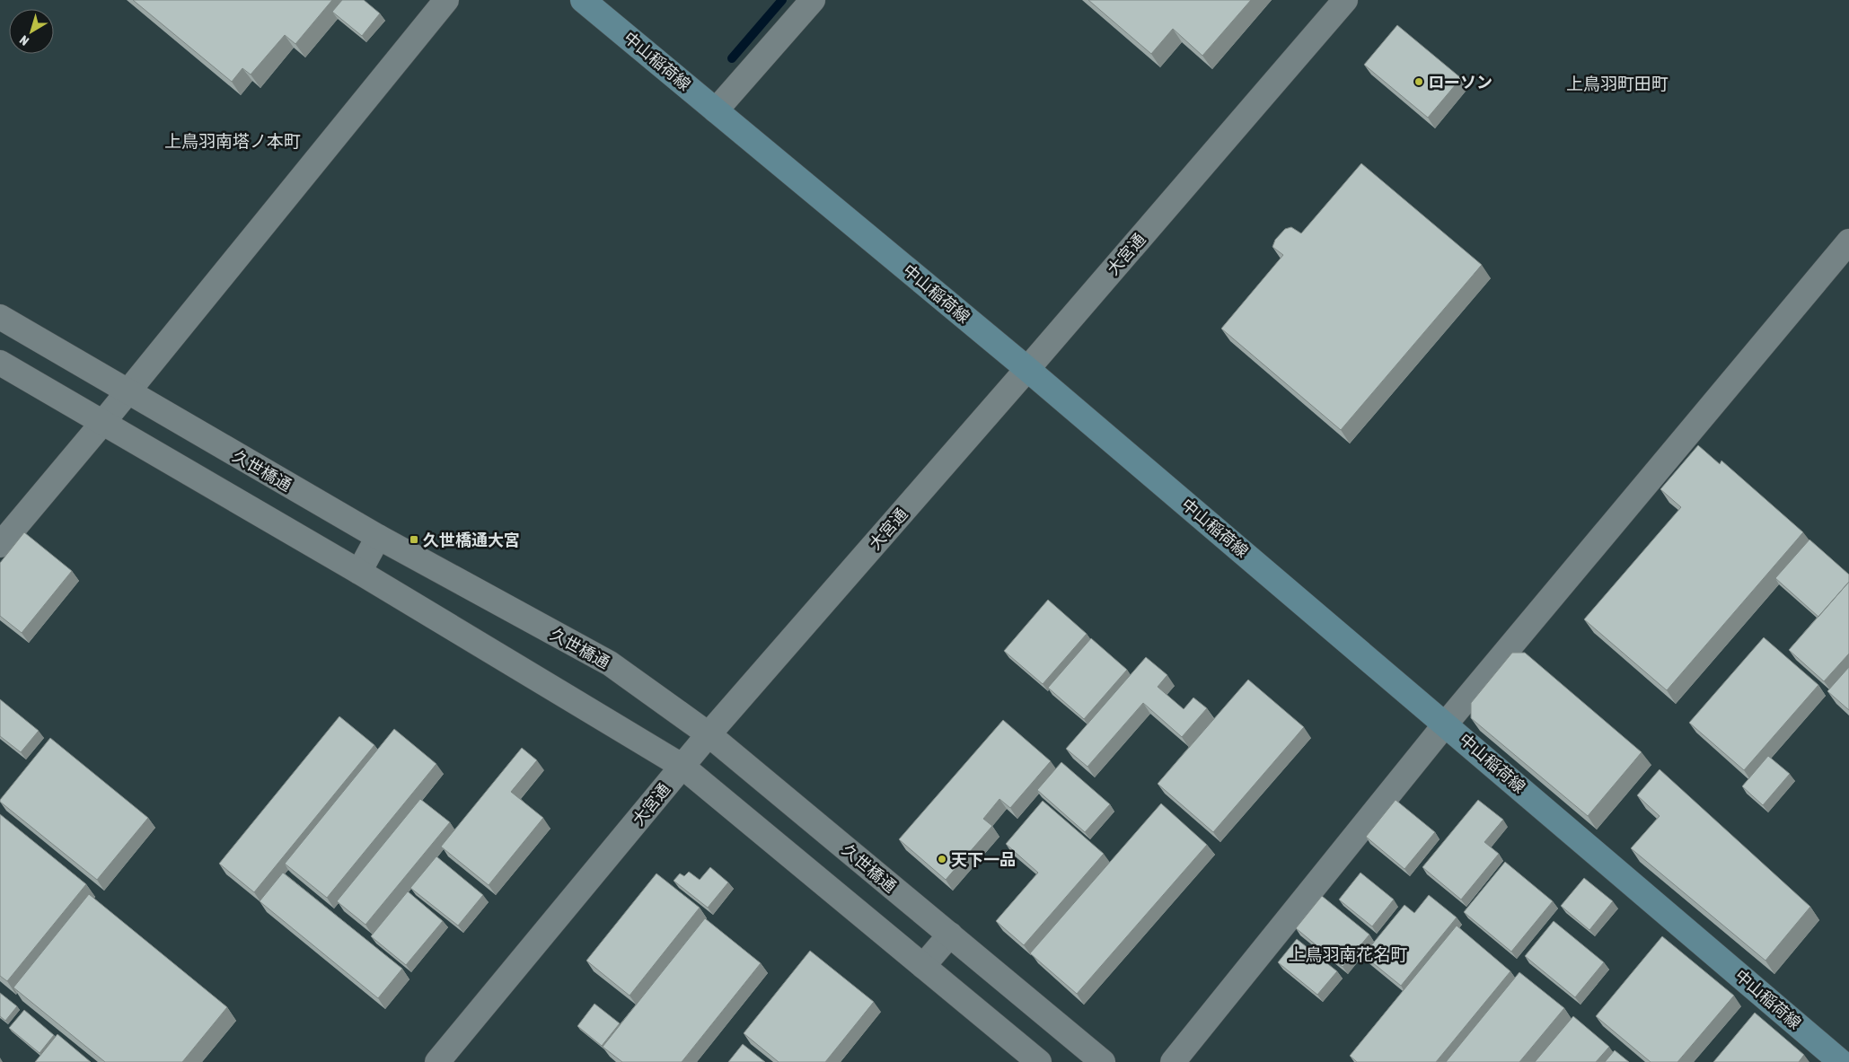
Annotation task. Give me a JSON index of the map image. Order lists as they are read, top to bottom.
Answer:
{
  "streets": {
    "main road": ["中山稲荷線"],
    "street": ["大宮通", "久世橋通"]
  },
  "crossings": [
    ["中山稲荷線", "大宮通"],
    ["大宮通", "久世橋通"]
  ],
  "districts": ["上鳥羽町田町", "上鳥羽南塔ノ本町", "上鳥羽南花名町"],
  "places": {
    "other": ["ローソン", "天下一品"],
    "transit": ["久世橋通大宮"]
  },
  "north": "bottom left"
}
